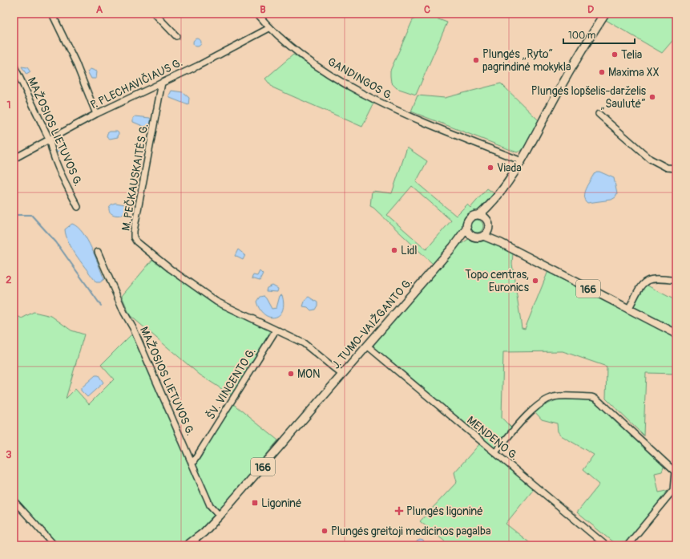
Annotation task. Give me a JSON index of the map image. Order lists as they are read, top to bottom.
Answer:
{
  "streets": {
    "main road": ["166", "J. TUMO-VAIŽGANTO G."],
    "street": [
      "GANDINGOS G.",
      "P. PLECHAVIČIAUS G.",
      "MAŽOSIOS LIETUVOS G.",
      "M. PEČKAUSKAITĖS G.",
      "ŠV. VINCENTO G.",
      "MENDENO G."
    ]
  },
  "crossings": [
    ["GANDINGOS G.", "P. PLECHAVIČIAUS G."],
    ["P. PLECHAVIČIAUS G.", "MAŽOSIOS LIETUVOS G."],
    ["P. PLECHAVIČIAUS G.", "M. PEČKAUSKAITĖS G."],
    ["MAŽOSIOS LIETUVOS G.", "166"],
    ["MAŽOSIOS LIETUVOS G.", "J. TUMO-VAIŽGANTO G."],
    ["MAŽOSIOS LIETUVOS G.", "ŠV. VINCENTO G."],
    ["M. PEČKAUSKAITĖS G.", "J. TUMO-VAIŽGANTO G."],
    ["M. PEČKAUSKAITĖS G.", "ŠV. VINCENTO G."],
    ["166", "J. TUMO-VAIŽGANTO G."],
    ["J. TUMO-VAIŽGANTO G.", "MENDENO G."]
  ],
  "places": {
    "other": [
      "Telia",
      "Plungės „Ryto“ pagrindinė mokykla",
      "Maxima XX",
      "Plungės lopšelis-darželis „Saulutė“",
      "Viada",
      "Lidl",
      "Topo centras, Euronics",
      "MON",
      "Plungės greitoji medicinos pagalba"
    ],
    "transit": ["Ligoninė"],
    "health": ["Plungės ligoninė"]
  },
  "scale_bar": "100 m",
  "grid": {
    "columns": [
      "A",
      "B",
      "C",
      "D"
    ],
    "rows": ["1", "2", "3"]
  }
}
